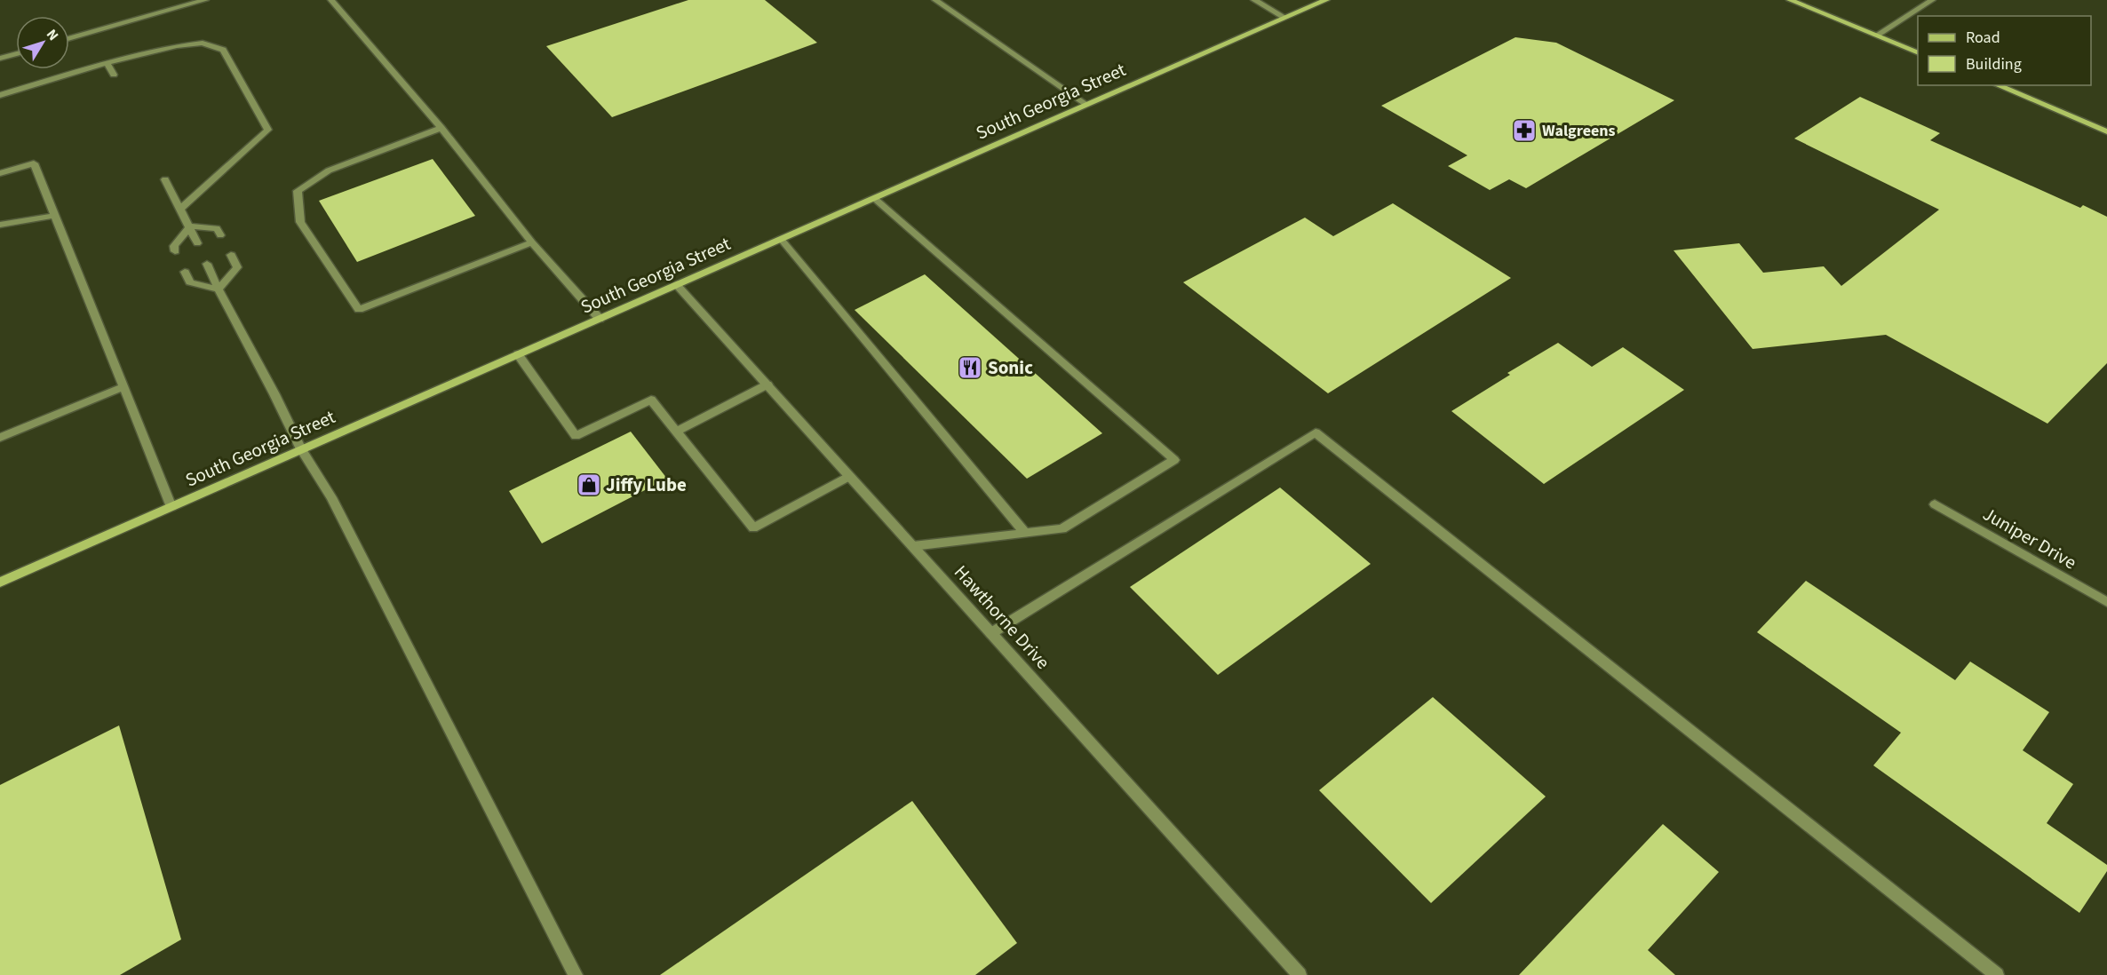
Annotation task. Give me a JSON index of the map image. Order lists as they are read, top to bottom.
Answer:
{
  "streets": {
    "main road": ["South Georgia Street"],
    "street": ["Juniper Drive", "Hawthorne Drive"]
  },
  "crossings": [
    ["South Georgia Street", "Hawthorne Drive"]
  ],
  "places": {
    "pharmacy": ["Walgreens"],
    "restaurant": ["Sonic"],
    "shop": ["Jiffy Lube"]
  },
  "legend": ["Road", "Building"],
  "north": "top right"
}
